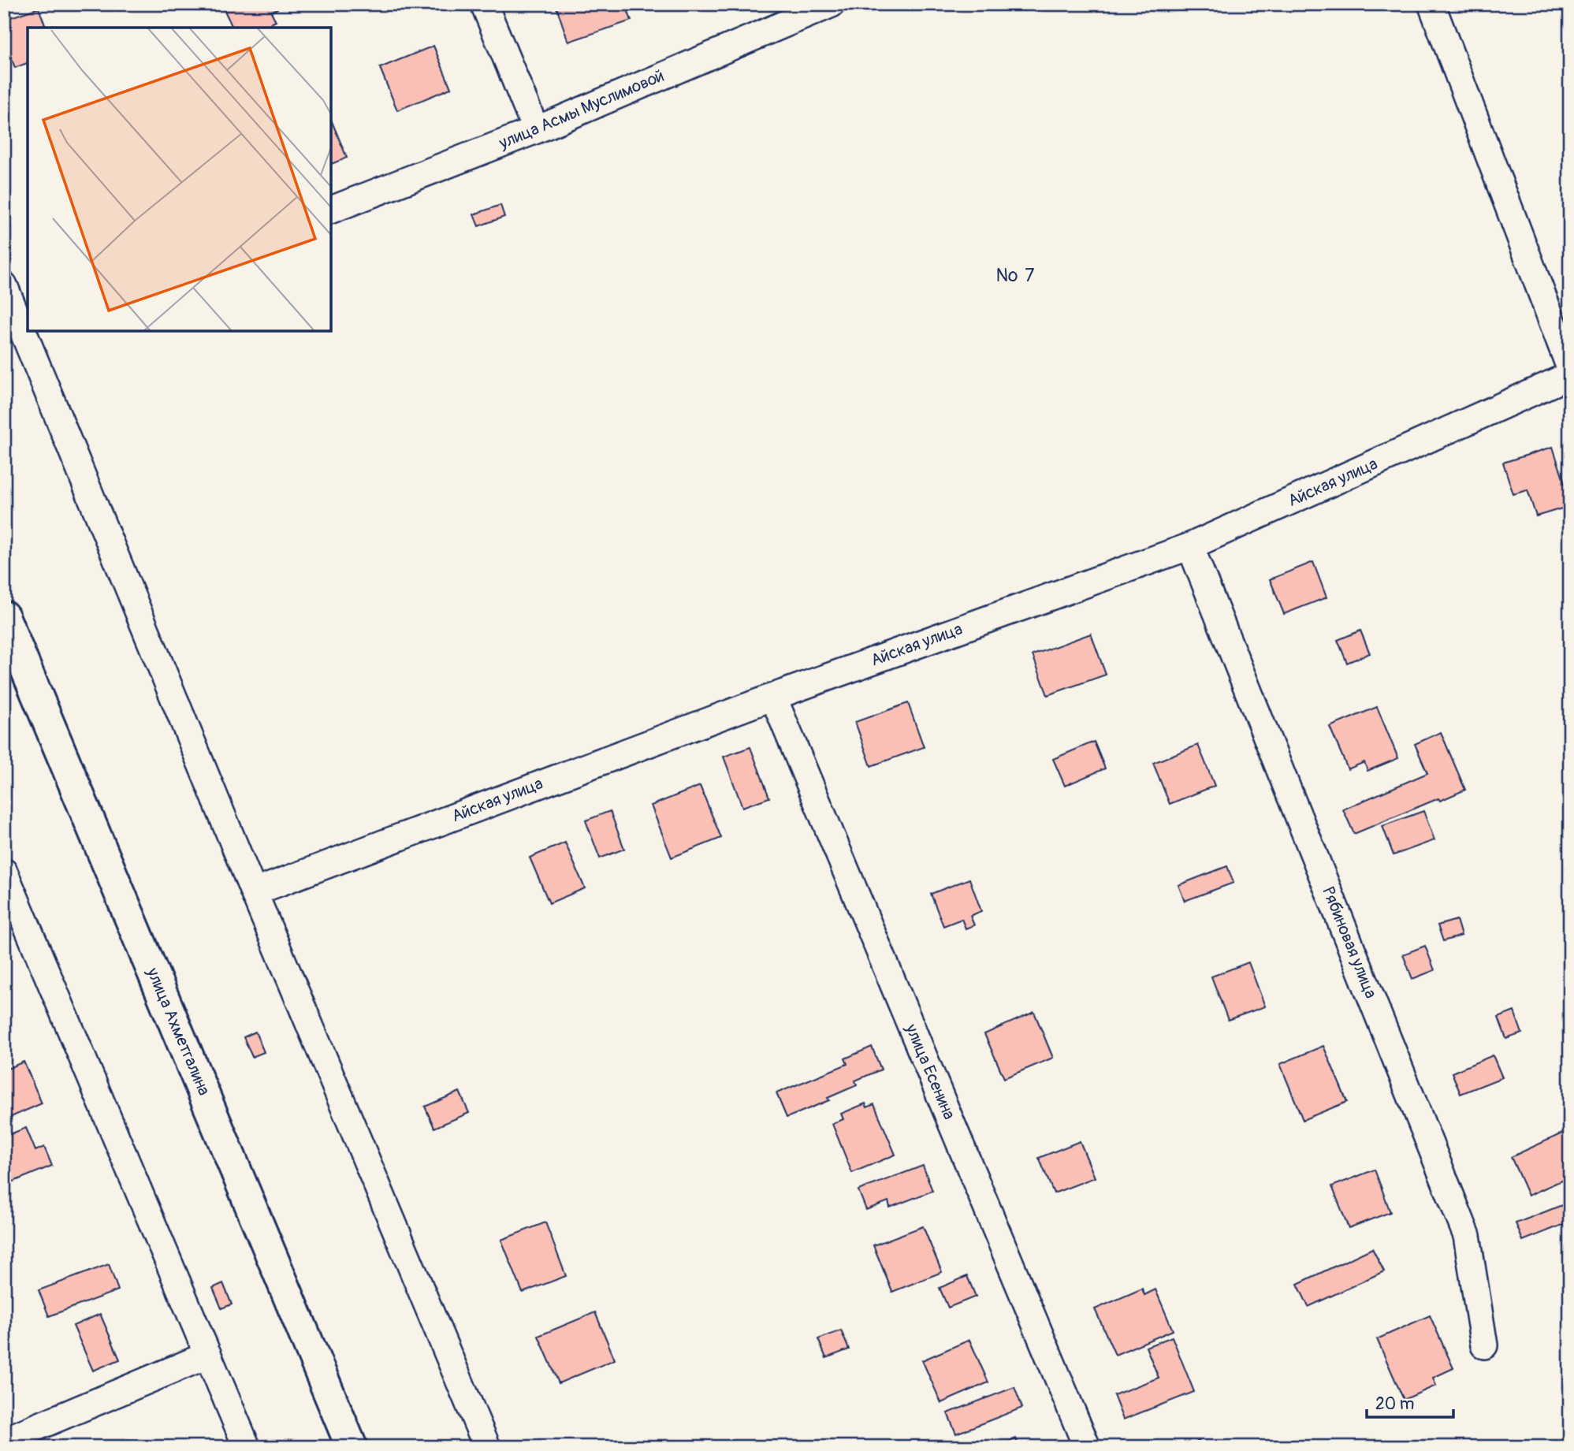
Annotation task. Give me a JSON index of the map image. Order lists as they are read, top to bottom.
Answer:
{
  "streets": {
    "main road": ["улица Ахметгалина"],
    "street": [
      "улица Асмы Муслимовой",
      "Айская улица",
      "Рябиновая улица",
      "улица Есенина"
    ]
  },
  "crossings": [
    ["Айская улица", "Рябиновая улица"],
    ["Айская улица", "улица Есенина"]
  ],
  "districts": ["№ 7"],
  "scale_bar": "20 m"
}
